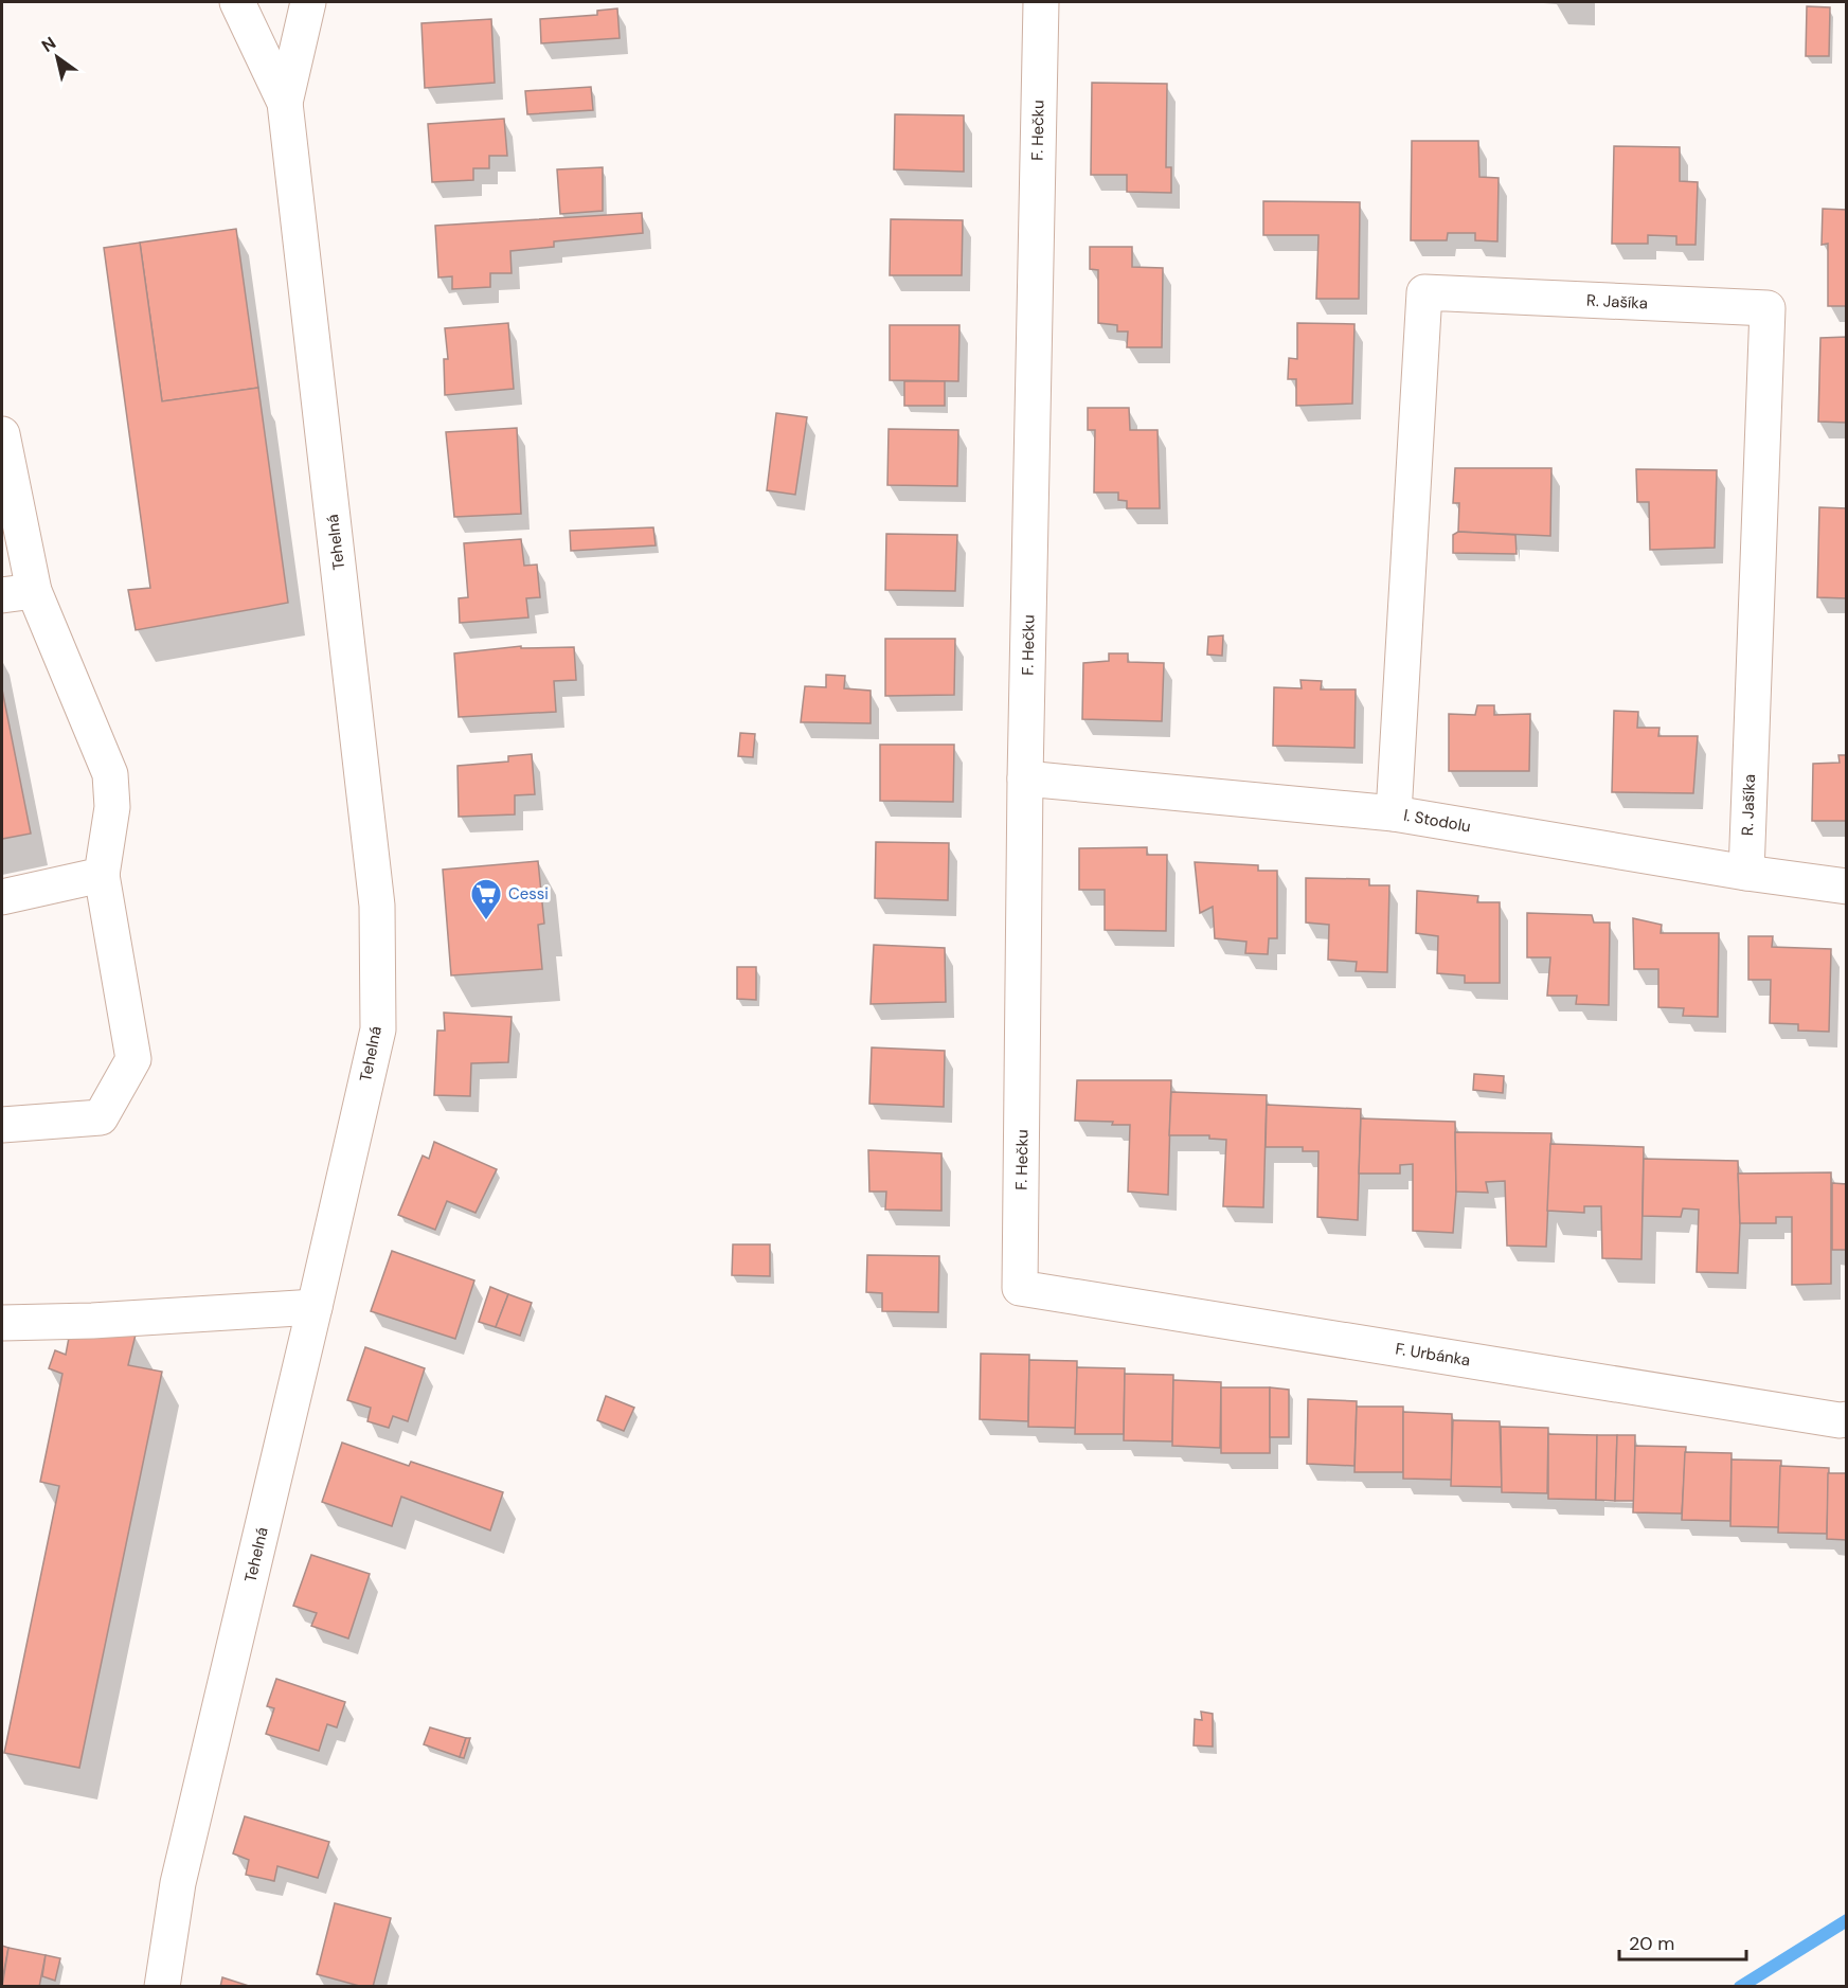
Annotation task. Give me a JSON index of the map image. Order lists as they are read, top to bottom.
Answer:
{
  "streets": {
    "street": [
      "F. Hečku",
      "R. Jašíka",
      "Tehelná",
      "I. Stodolu",
      "F. Urbánka"
    ]
  },
  "crossings": [
    ["F. Hečku", "I. Stodolu"],
    ["F. Hečku", "F. Urbánka"],
    ["R. Jašíka", "I. Stodolu"]
  ],
  "places": {
    "supermarket": ["Cessi"]
  },
  "scale_bar": "20 m",
  "north": "top left"
}
